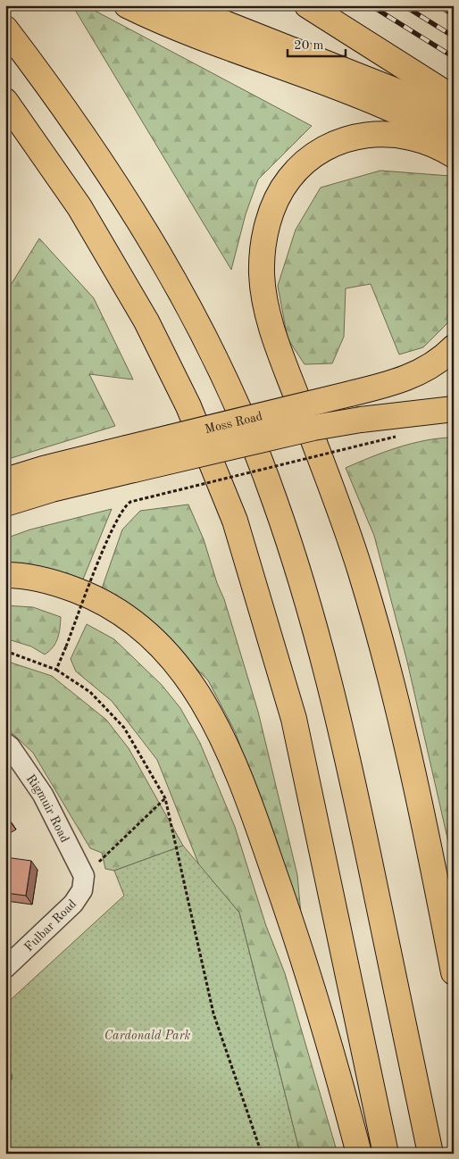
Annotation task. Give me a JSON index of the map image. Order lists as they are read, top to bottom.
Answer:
{
  "streets": {
    "main road": ["Moss Road"],
    "street": ["Rigmuir Road", "Fulbar Road"]
  },
  "crossings": [
    ["Rigmuir Road", "Fulbar Road"]
  ],
  "parks": ["Cardonald Park"],
  "scale_bar": "20 m"
}
